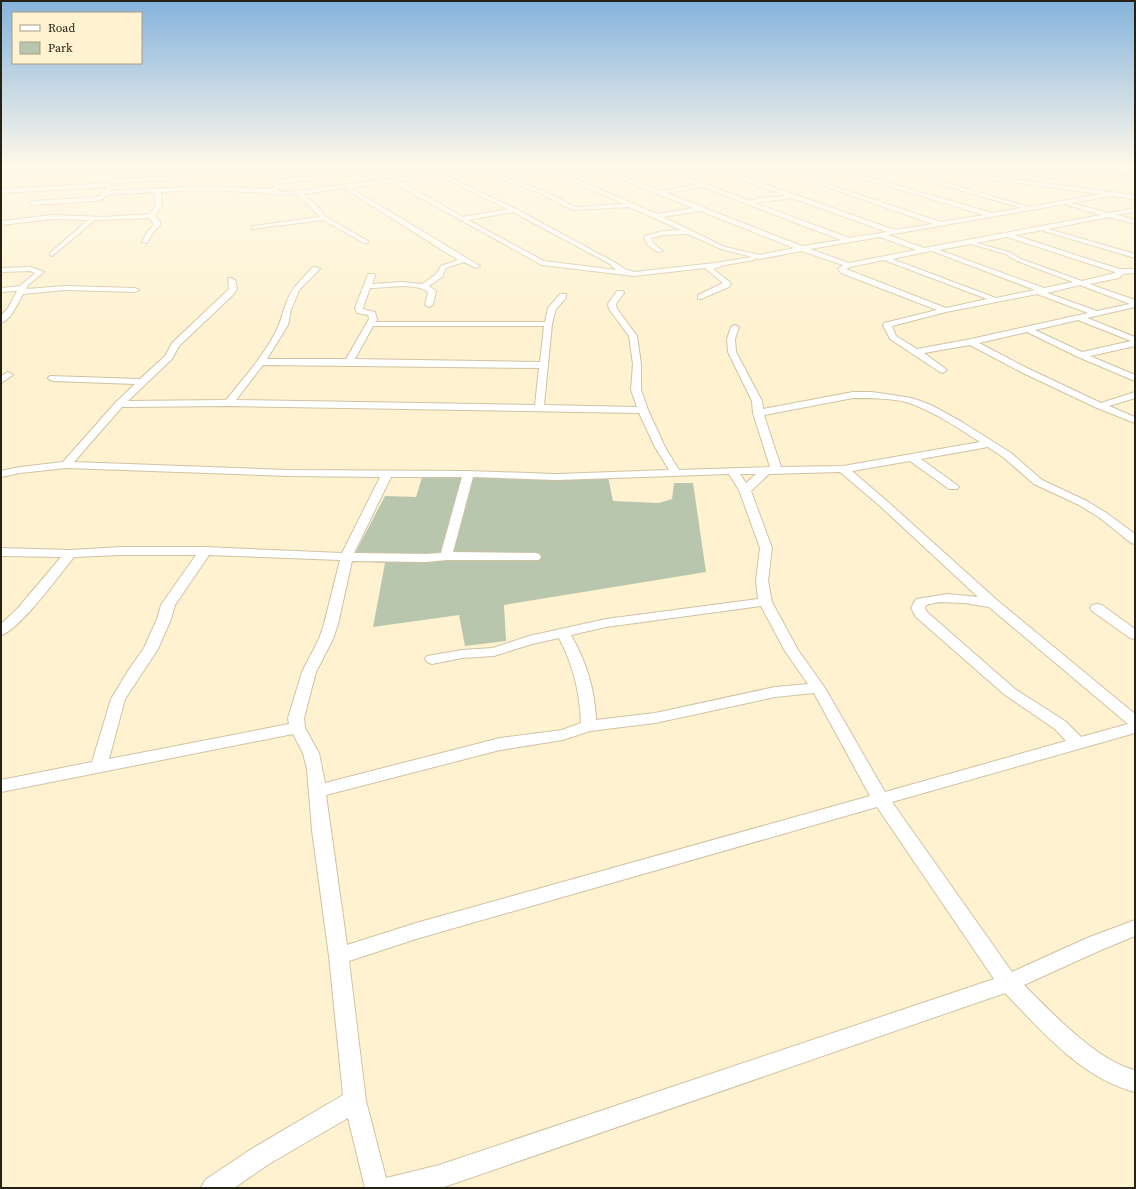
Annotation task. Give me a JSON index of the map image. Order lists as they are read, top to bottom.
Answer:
{
  "legend": ["Road", "Park"]
}
